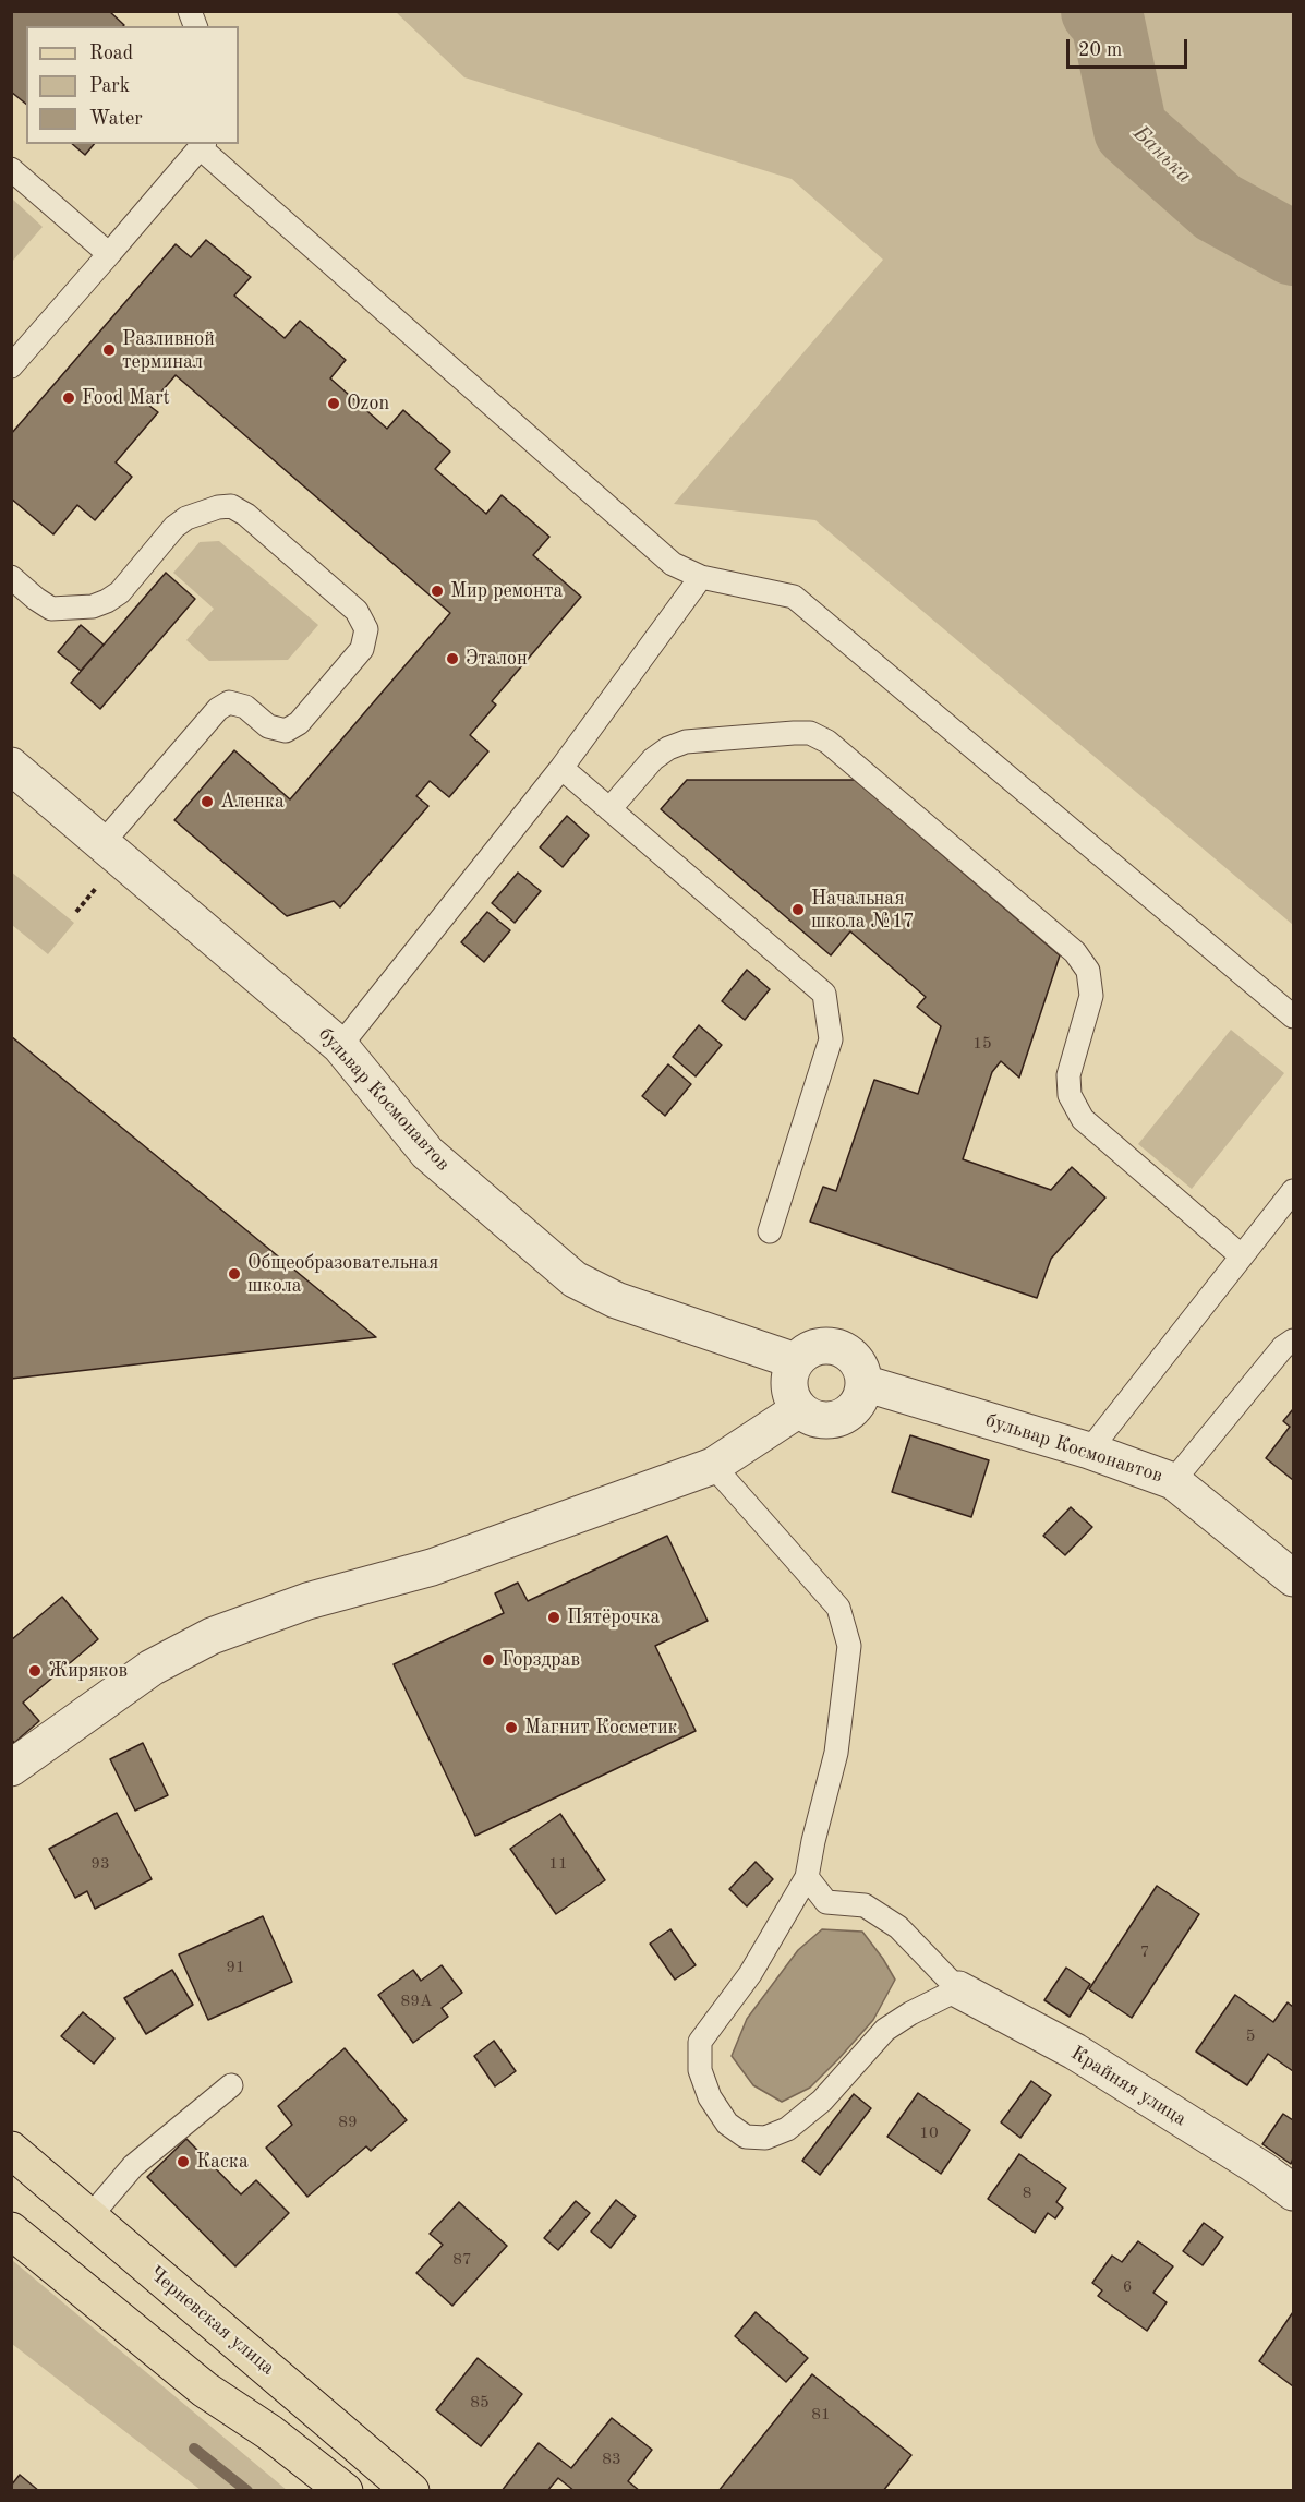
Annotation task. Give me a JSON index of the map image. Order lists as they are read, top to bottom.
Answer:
{
  "streets": {
    "main road": ["Черневская улица"],
    "street": ["бульвар Космонавтов", "Крайняя улица"]
  },
  "water": ["Банька"],
  "places": [
    "Разливной терминал",
    "Food Mart",
    "Ozon",
    "Мир ремонта",
    "Эталон",
    "Аленка",
    "Начальная школа №17",
    "Общеобразовательная школа",
    "Пятёрочка",
    "Горздрав",
    "Жиряков",
    "Магнит Косметик",
    "Каска"
  ],
  "house_numbers": [
    "15",
    "93",
    "11",
    "7",
    "91",
    "89А",
    "5",
    "89",
    "10",
    "8",
    "87",
    "6",
    "85",
    "81",
    "83"
  ],
  "legend": ["Road", "Park", "Water"],
  "scale_bar": "20 m"
}
